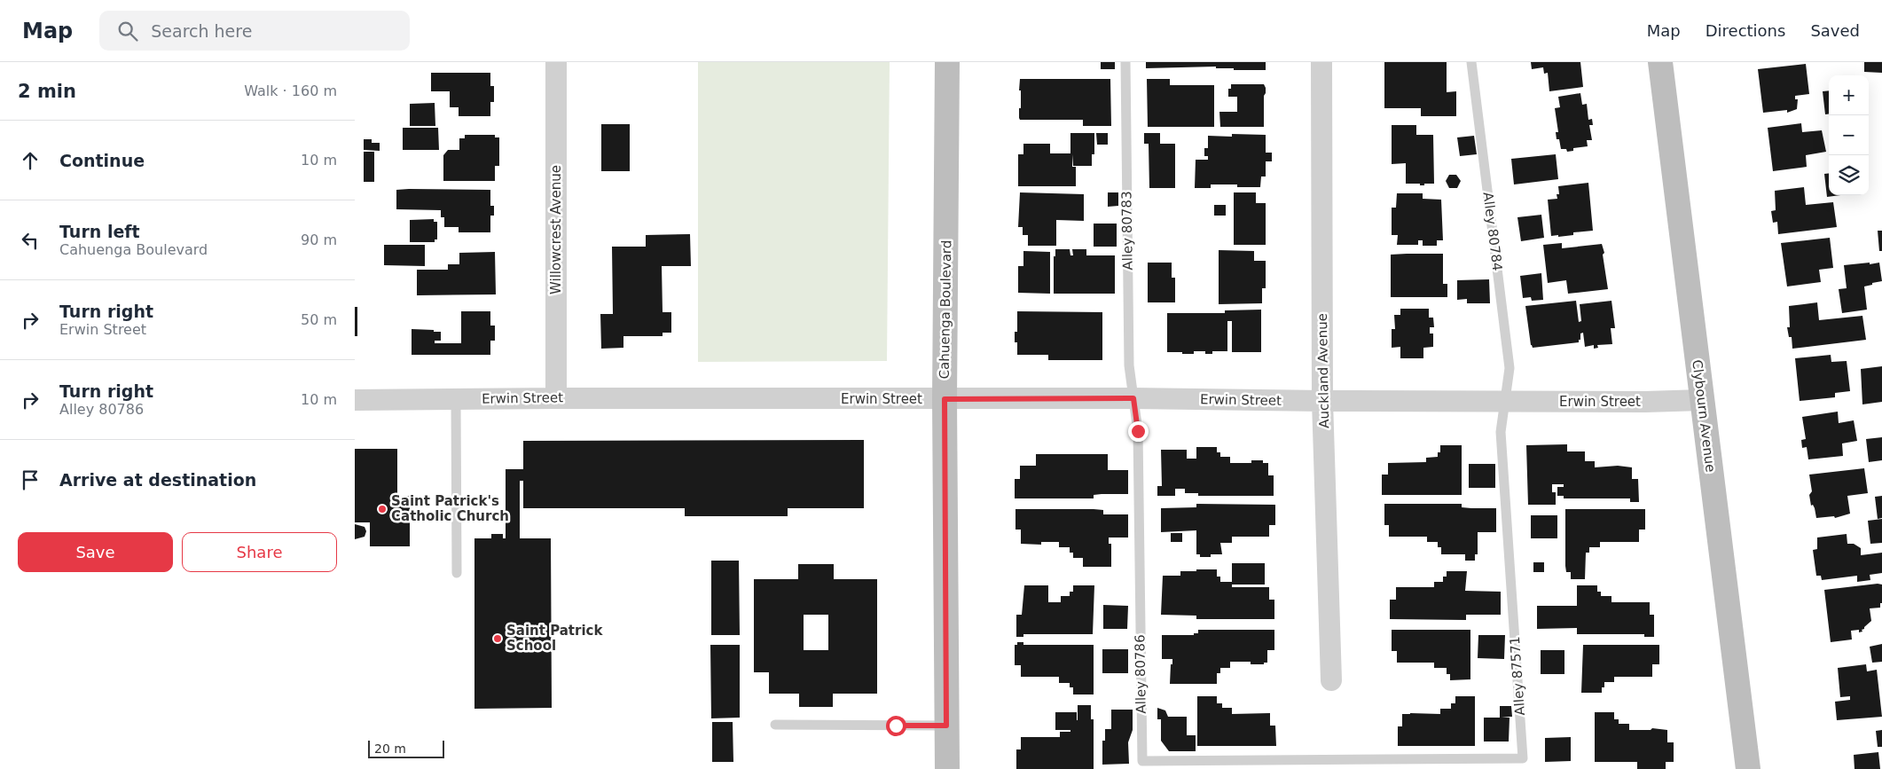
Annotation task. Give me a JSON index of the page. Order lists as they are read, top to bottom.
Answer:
{
  "streets": {
    "main road": ["Cahuenga Boulevard", "Clybourn Avenue"],
    "street": ["Willowcrest Avenue", "Auckland Avenue", "Erwin Street"],
    "lane": [
      "Alley 80783",
      "Alley 80784",
      "Alley 80786",
      "Alley 87571"
    ]
  },
  "crossings": [
    ["Willowcrest Avenue", "Erwin Street"],
    ["Alley 80783", "Erwin Street"],
    ["Alley 80783", "Alley 80786"],
    ["Alley 80784", "Erwin Street"],
    ["Alley 80784", "Alley 87571"],
    ["Cahuenga Boulevard", "Erwin Street"],
    ["Auckland Avenue", "Erwin Street"],
    ["Erwin Street", "Clybourn Avenue"],
    ["Erwin Street", "Alley 80786"],
    ["Erwin Street", "Alley 87571"],
    ["Alley 80786", "Alley 87571"]
  ],
  "places": ["Saint Patrick's Catholic Church", "Saint Patrick School"],
  "scale_bar": "20 m",
  "page": {
    "header": "Map",
    "search": "Search here",
    "nav": ["Map", "Directions", "Saved"],
    "heading": ["2 min", "Walk · 160 m"],
    "map_buttons": ["+", "−"],
    "list": [
      ["Continue", "10 m"],
      ["Turn left", "Cahuenga Boulevard", "90 m"],
      ["Turn right", "Erwin Street", "50 m"],
      ["Turn right", "Alley 80786", "10 m"],
      "Arrive at destination"
    ],
    "buttons": ["Save", "Share"],
    "scale": "20 m"
  }
}
